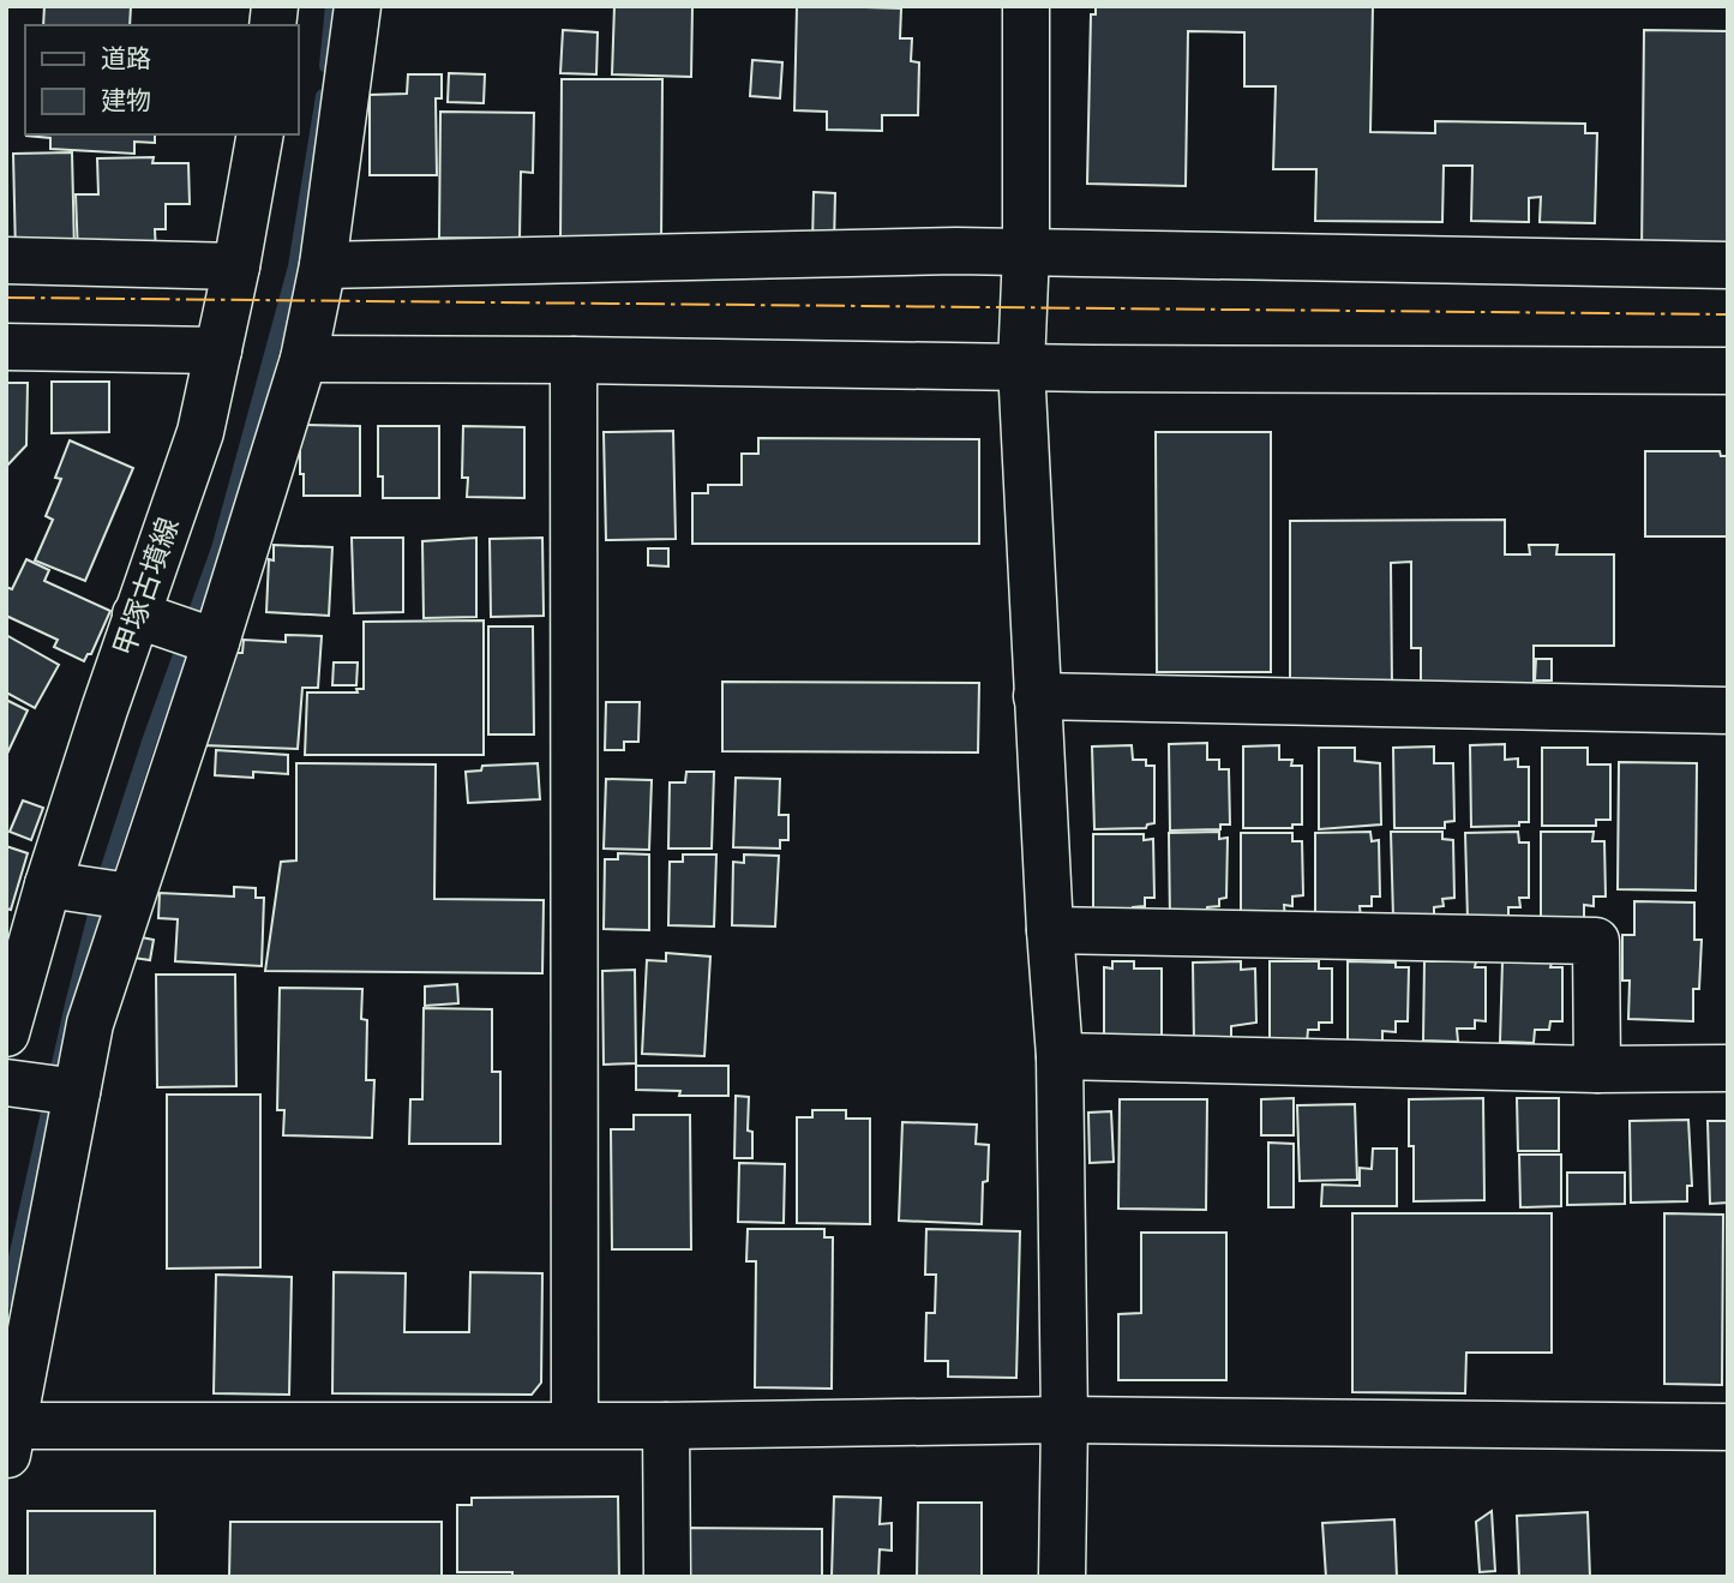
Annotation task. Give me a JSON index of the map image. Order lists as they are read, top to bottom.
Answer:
{
  "streets": {
    "street": ["甲塚古墳線"]
  },
  "legend": ["道路", "建物"]
}
